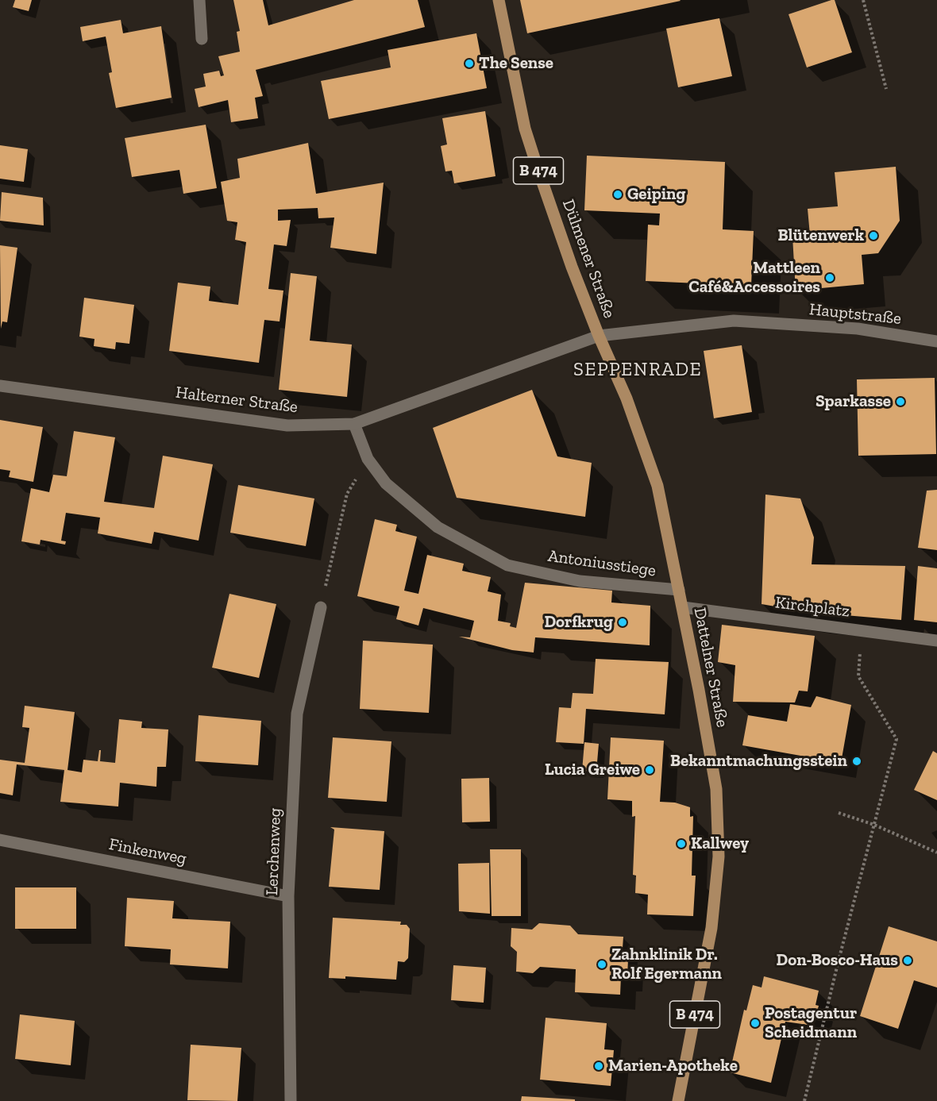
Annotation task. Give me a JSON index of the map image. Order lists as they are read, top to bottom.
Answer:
{
  "streets": {
    "main road": ["B 474", "Dülmener Straße", "Dattelner Straße"],
    "street": [
      "Hauptstraße",
      "Halterner Straße",
      "Antoniusstiege",
      "Kirchplatz",
      "Finkenweg",
      "Lerchenweg"
    ]
  },
  "crossings": [
    ["Dülmener Straße", "Hauptstraße"],
    ["Dülmener Straße", "Halterner Straße"],
    ["Dülmener Straße", "Dattelner Straße"],
    ["Hauptstraße", "Halterner Straße"],
    ["Hauptstraße", "Dattelner Straße"],
    ["Halterner Straße", "Antoniusstiege"],
    ["Halterner Straße", "Dattelner Straße"],
    ["Antoniusstiege", "Dattelner Straße"],
    ["Kirchplatz", "Dattelner Straße"],
    ["Finkenweg", "Lerchenweg"]
  ],
  "districts": ["SEPPENRADE"],
  "places": [
    "The Sense",
    "Geiping",
    "Blütenwerk",
    "Mattleen Café&Accessoires",
    "Sparkasse",
    "Dorfkrug",
    "Bekanntmachungsstein",
    "Lucia Greiwe",
    "Kallwey",
    "Don-Bosco-Haus",
    "Zahnklinik Dr. Rolf Egermann",
    "Postagentur Scheidmann",
    "Marien-Apotheke"
  ]
}
